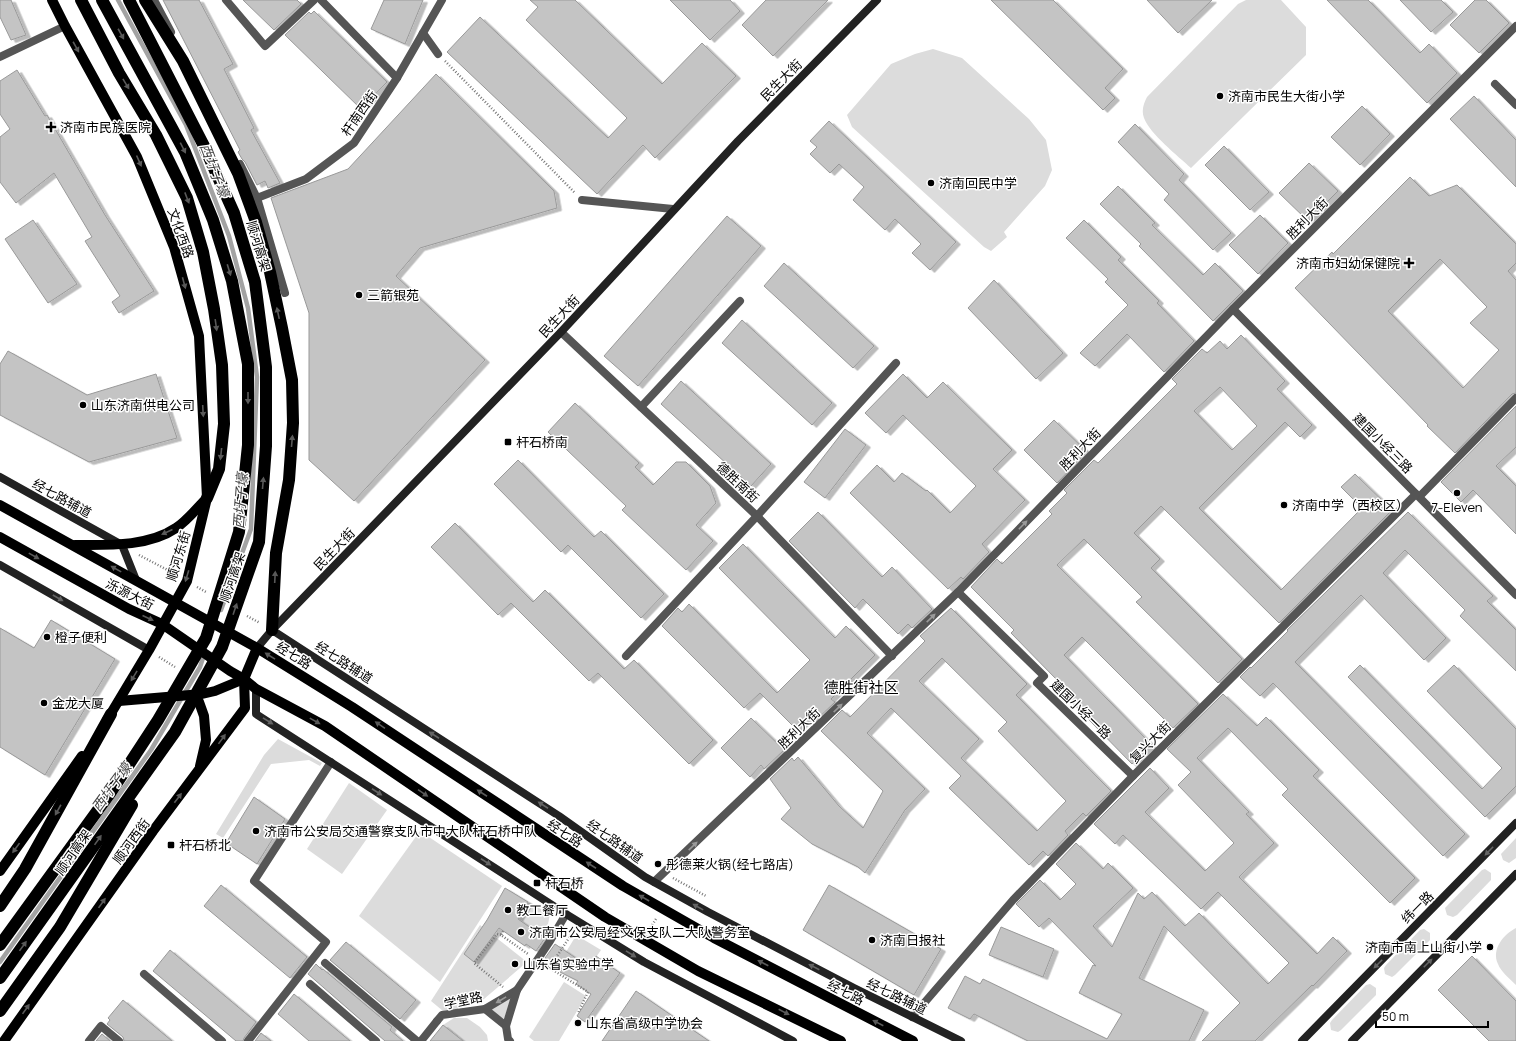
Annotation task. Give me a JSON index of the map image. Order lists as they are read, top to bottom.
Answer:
{
  "streets": {
    "highway": ["顺河高架"],
    "main road": [
      "文化西路",
      "顺河东街",
      "泺源大街",
      "经七路",
      "顺河西街"
    ],
    "street": [
      "民生大街",
      "杆南西街",
      "胜利大街",
      "建国小经三路",
      "德胜南街",
      "经七路辅道",
      "建国小经一路",
      "复兴大街",
      "纬一路",
      "学堂路"
    ]
  },
  "crossings": [
    ["民生大街", "德胜南街"],
    ["民生大街", "经七路辅道"],
    ["民生大街", "经七路"],
    ["民生大街", "顺河西街"],
    ["胜利大街", "建国小经三路"],
    ["胜利大街", "德胜南街"],
    ["胜利大街", "经七路辅道"],
    ["胜利大街", "建国小经一路"],
    ["文化西路", "顺河东街"],
    ["建国小经三路", "复兴大街"],
    ["经七路辅道", "复兴大街"],
    ["顺河东街", "泺源大街"],
    ["顺河东街", "经七路"],
    ["泺源大街", "经七路"],
    ["泺源大街", "顺河西街"],
    ["经七路", "顺河西街"],
    ["建国小经一路", "复兴大街"]
  ],
  "one_way": [
    "胜利大街",
    "文化西路",
    "经七路辅道",
    "顺河东街",
    "顺河西街"
  ],
  "districts": ["德胜街社区"],
  "water": ["西圩子壕"],
  "places": {
    "other": [
      "济南市民生大街小学",
      "济南回民中学",
      "三箭银苑",
      "山东济南供电公司",
      "7-Eleven",
      "济南中学（西校区）",
      "橙子便利",
      "金龙大厦",
      "济南市公安局交通警察支队市中大队杆石桥中队",
      "彤德莱火锅(经七路店)",
      "教工餐厅",
      "济南市公安局经文保支队二大队警务室",
      "济南日报社",
      "济南市南上山街小学",
      "山东省实验中学",
      "山东省高级中学协会"
    ],
    "health": ["济南市民族医院", "济南市妇幼保健院"],
    "transit": ["杆石桥南", "杆石桥北", "杆石桥"]
  },
  "scale_bar": "50 m"
}
